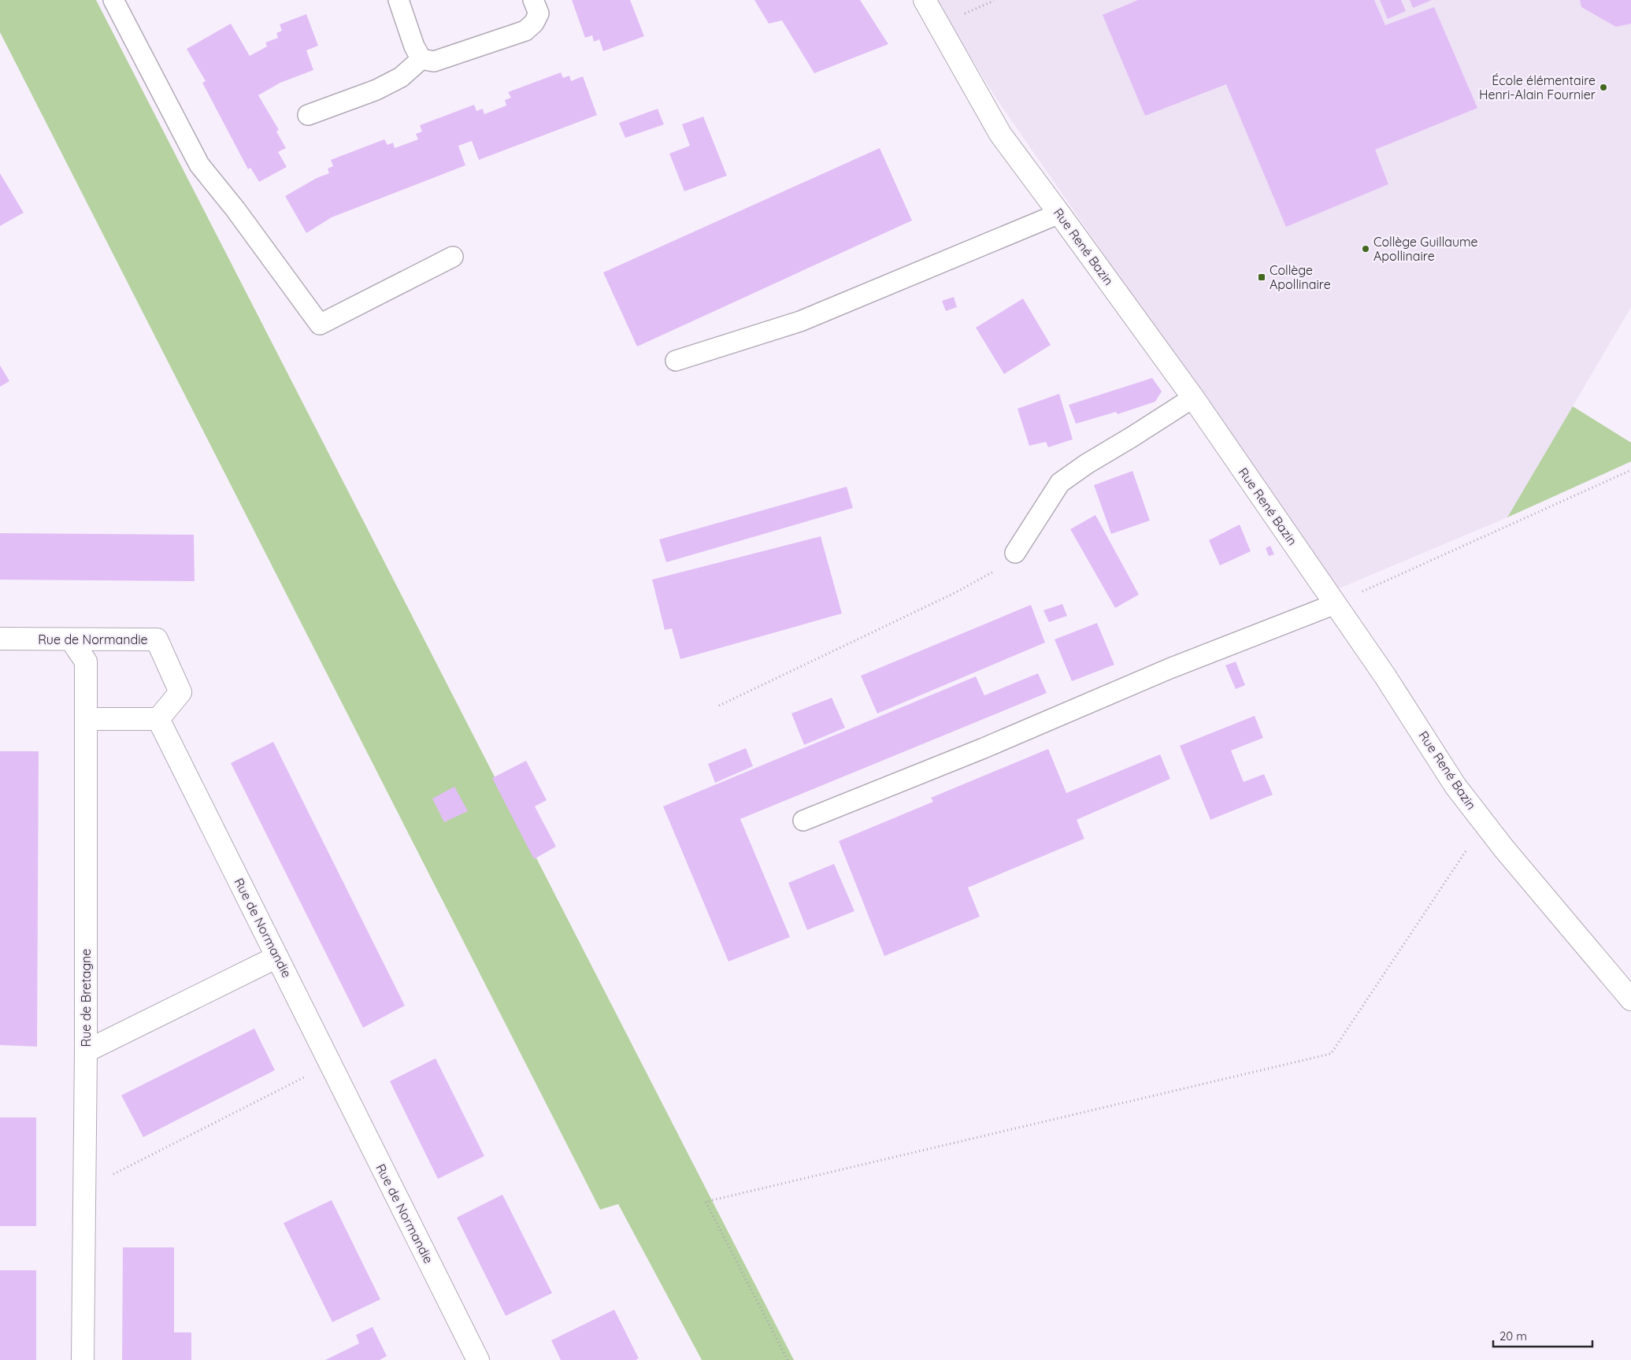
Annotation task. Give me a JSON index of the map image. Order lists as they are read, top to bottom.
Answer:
{
  "streets": {
    "street": ["Rue René Bazin", "Rue de Normandie", "Rue de Bretagne"]
  },
  "crossings": [
    ["Rue de Normandie", "Rue de Bretagne"]
  ],
  "places": {
    "other": ["École élémentaire Henri-Alain Fournier", "Collège Guillaume Apollinaire"],
    "transit": ["Collège Apollinaire"]
  },
  "scale_bar": "20 m"
}
